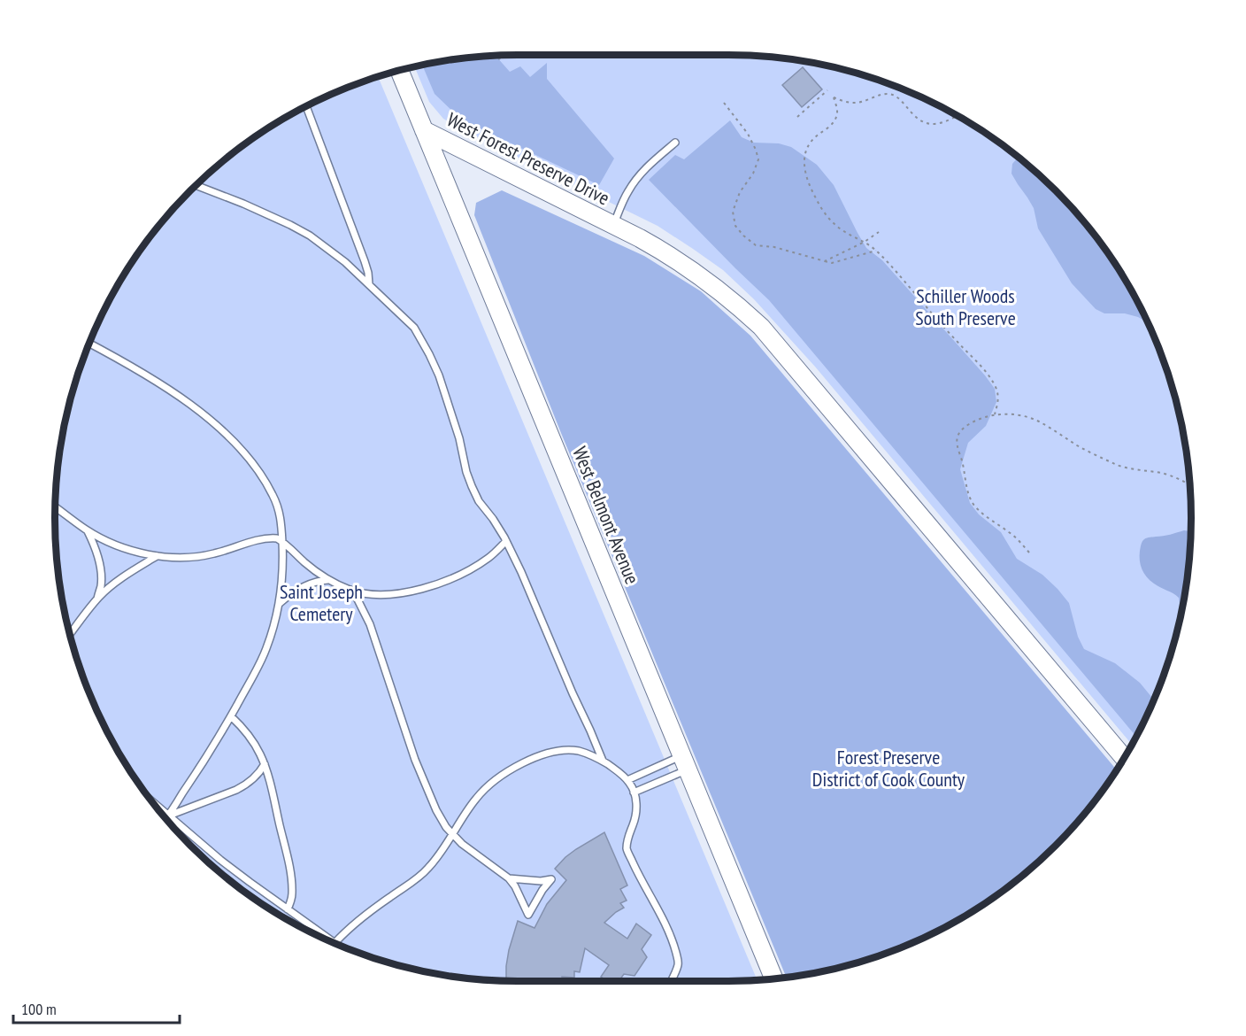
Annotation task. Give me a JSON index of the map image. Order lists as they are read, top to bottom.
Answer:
{
  "streets": {
    "main road": ["West Forest Preserve Drive", "West Belmont Avenue"]
  },
  "crossings": [
    ["West Forest Preserve Drive", "West Belmont Avenue"]
  ],
  "parks": ["Schiller Woods South Preserve", "Saint Joseph Cemetery", "Forest Preserve District of Cook County"],
  "scale_bar": "100 m"
}
